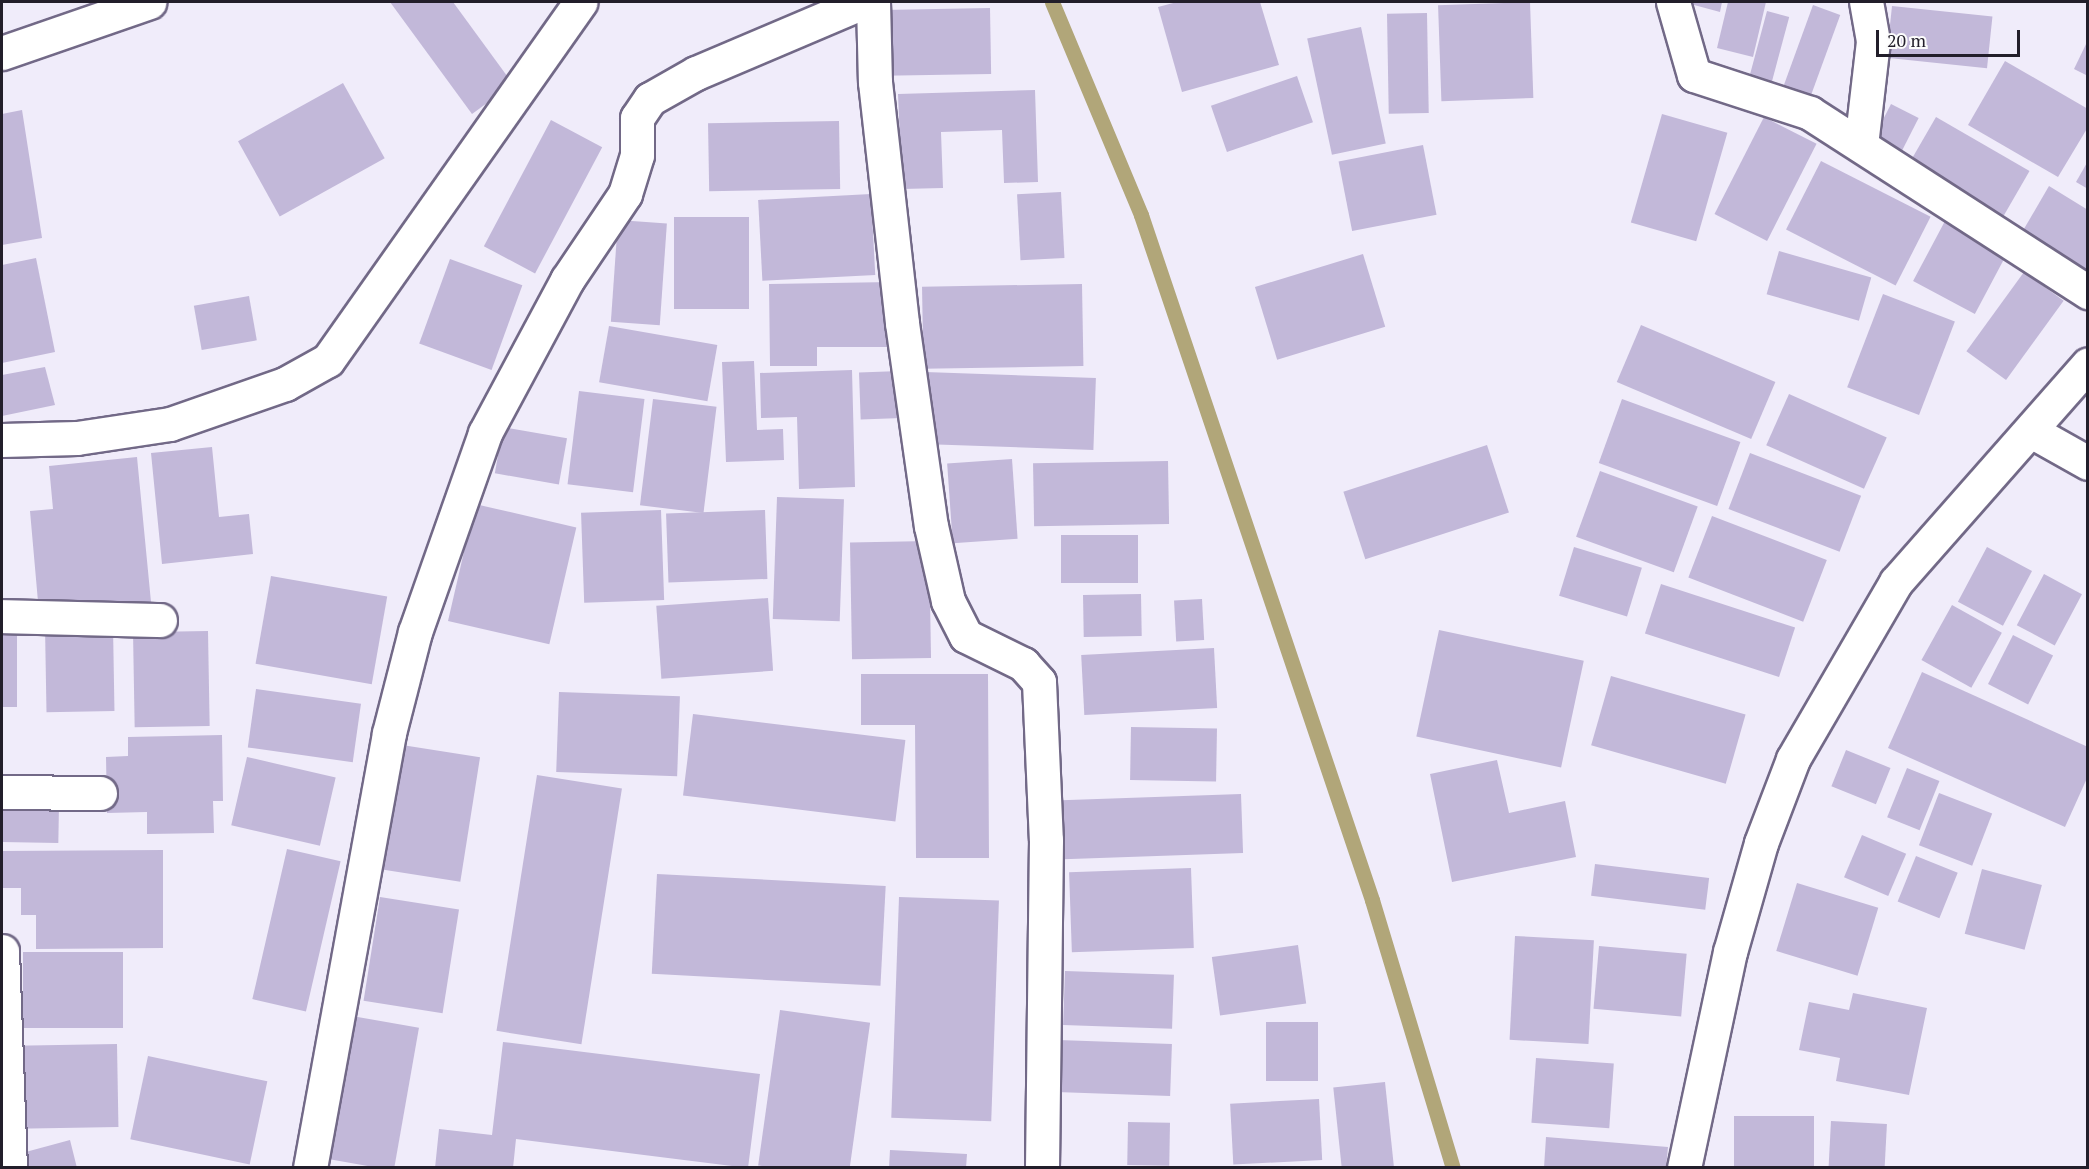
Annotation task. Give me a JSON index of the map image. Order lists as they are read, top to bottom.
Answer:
{
  "scale_bar": "20 m"
}
